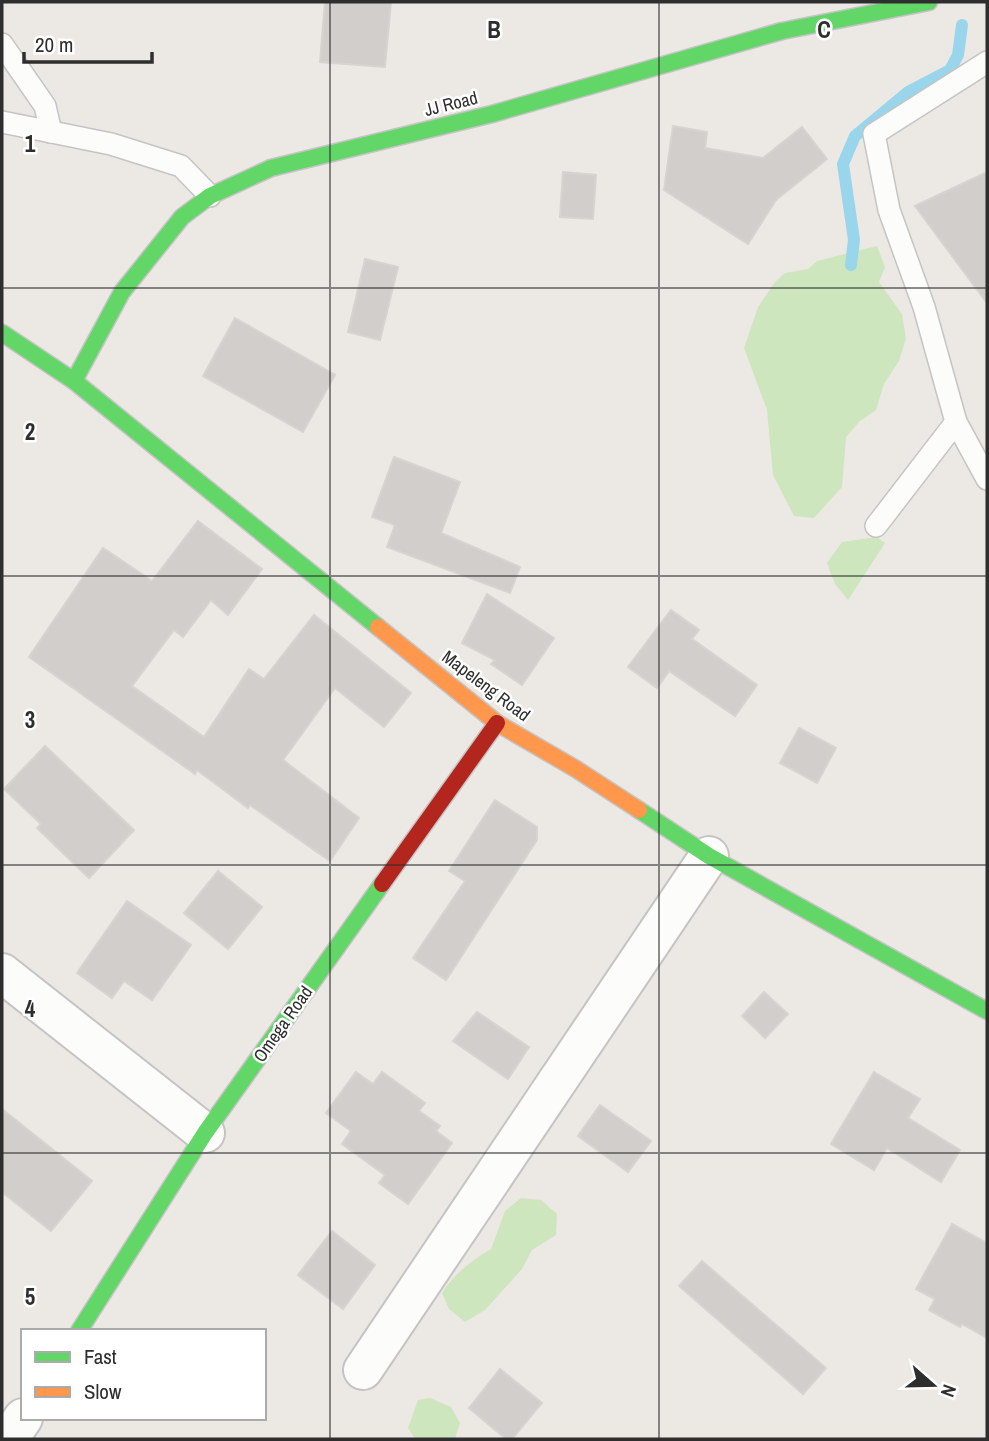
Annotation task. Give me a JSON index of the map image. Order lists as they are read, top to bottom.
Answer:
{
  "streets": {
    "street": ["JJ Road", "Mapeleng Road", "Omega Road"]
  },
  "crossings": [
    ["JJ Road", "Mapeleng Road"],
    ["Mapeleng Road", "Omega Road"]
  ],
  "legend": ["Fast", "Slow"],
  "scale_bar": "20 m",
  "north": "right",
  "grid": {
    "columns": ["B", "C"],
    "rows": [
      "1",
      "2",
      "3",
      "4",
      "5"
    ]
  }
}
